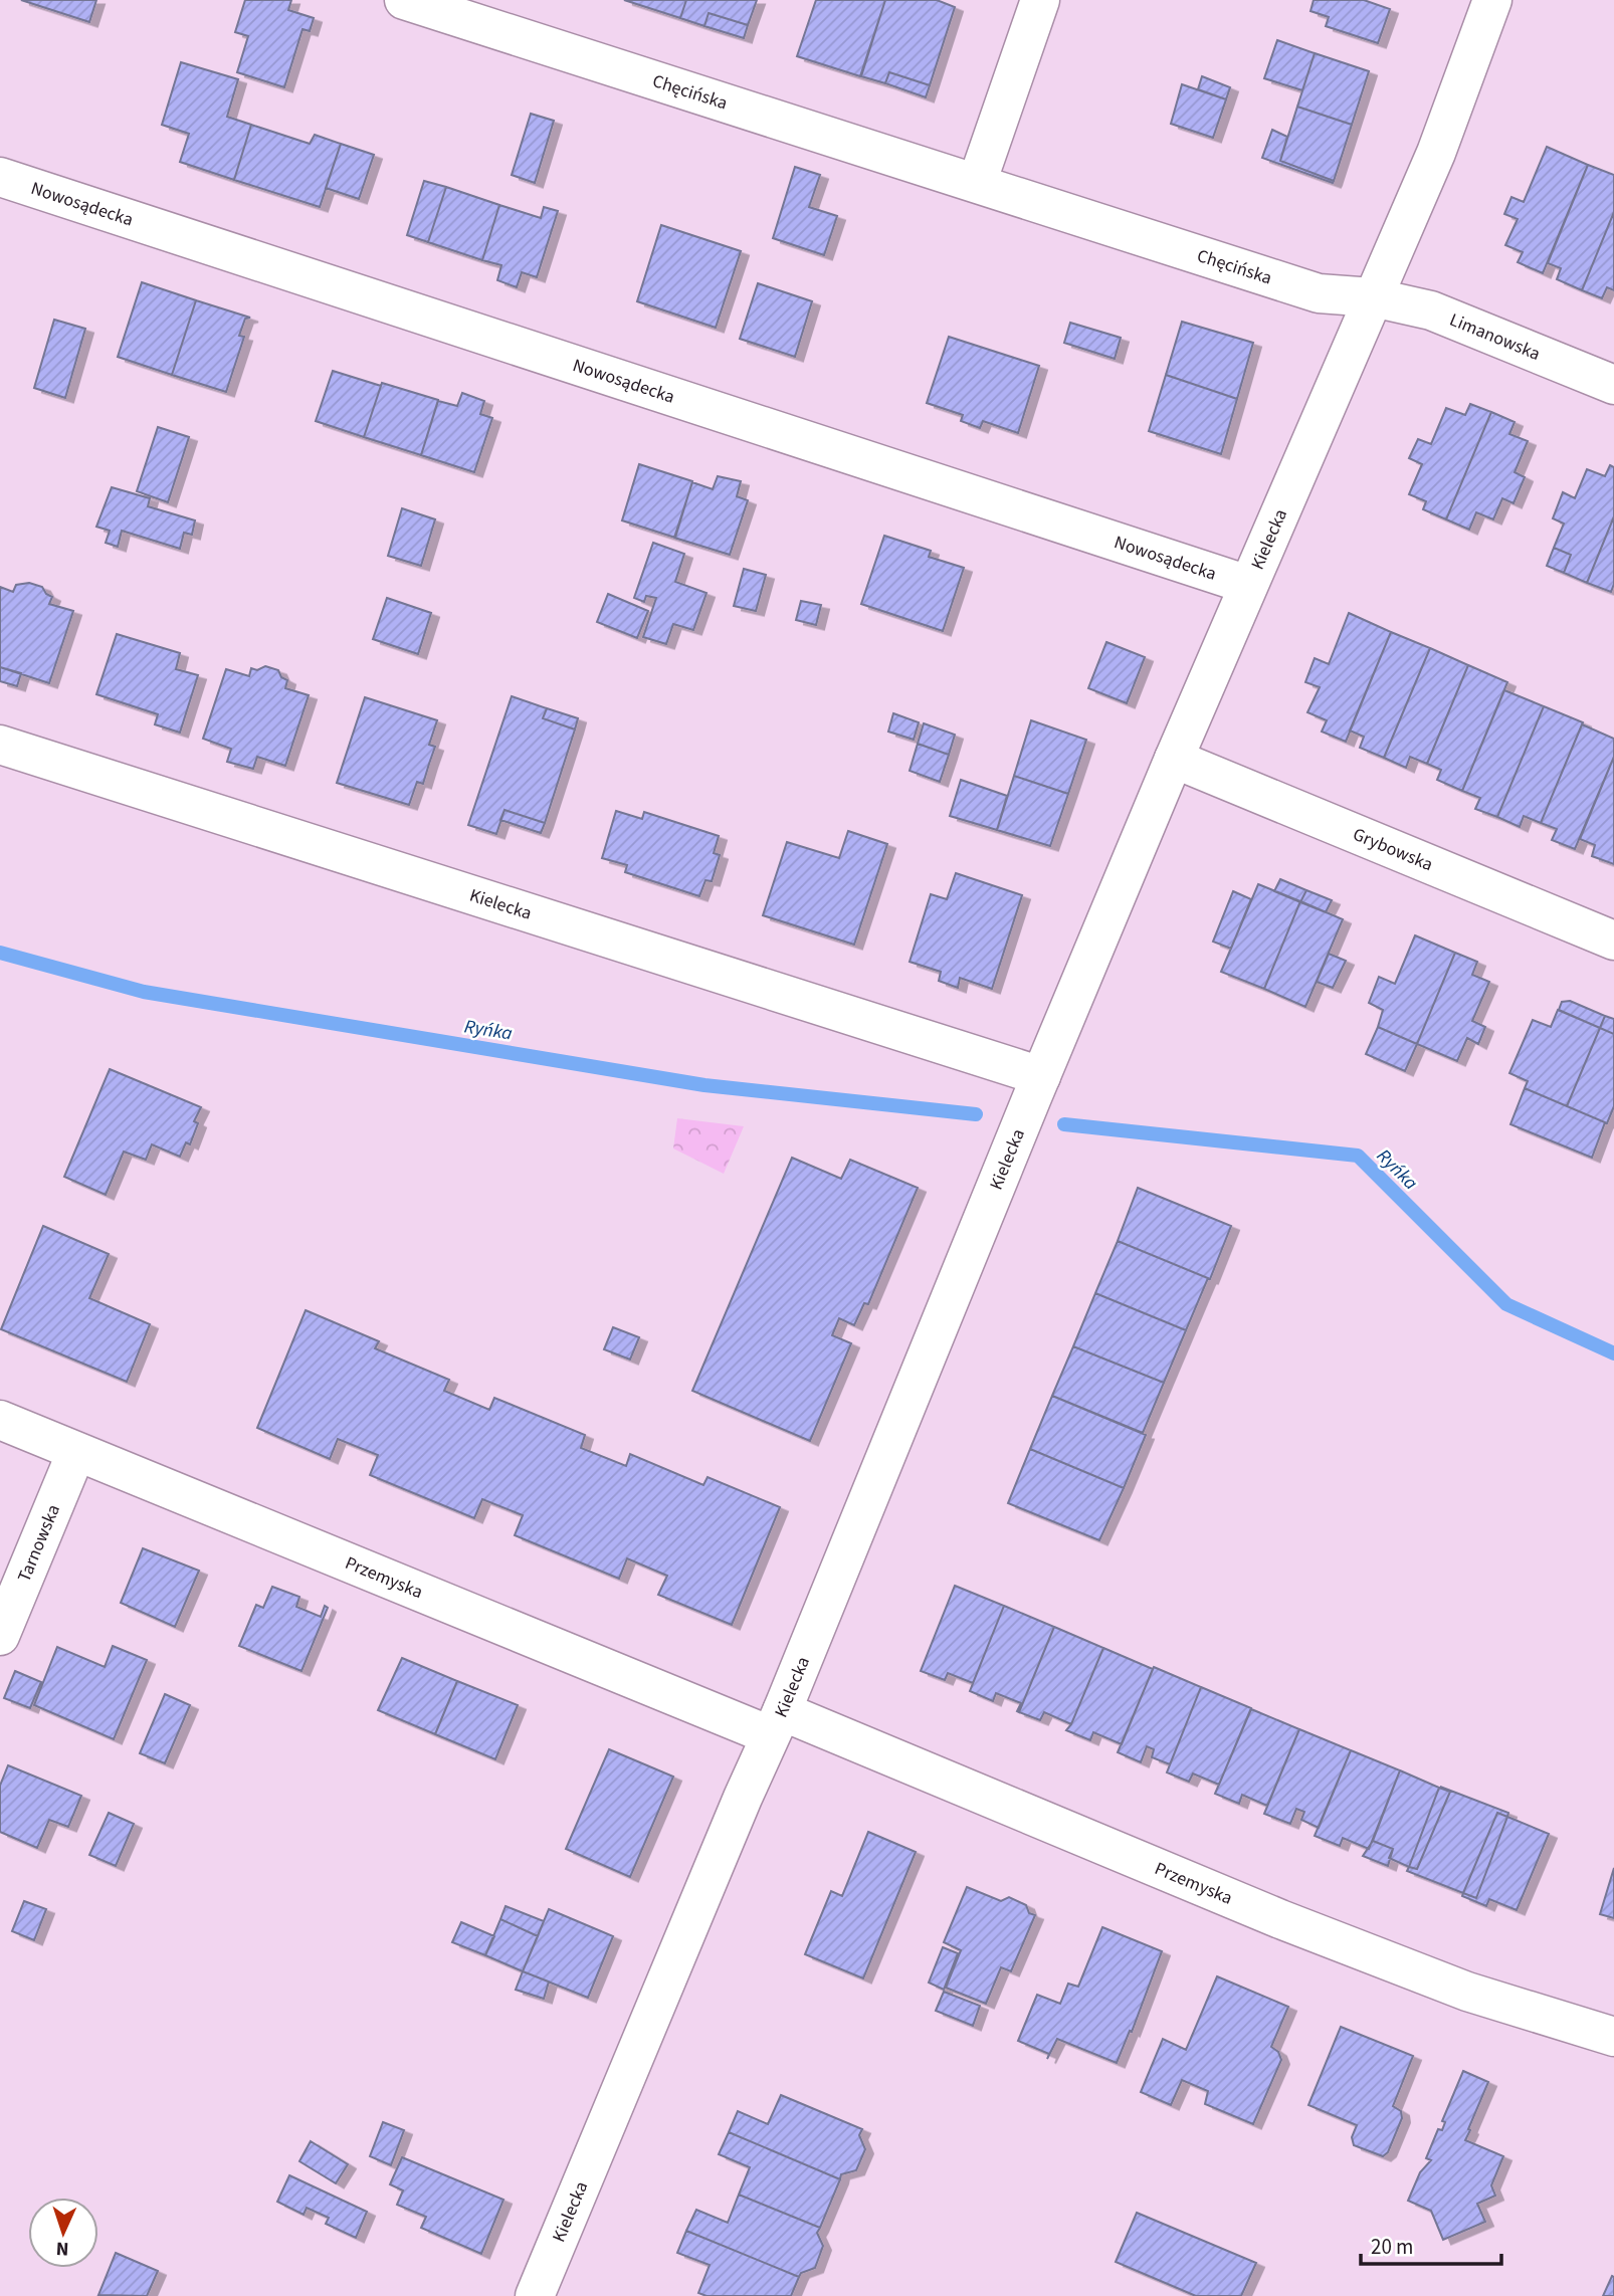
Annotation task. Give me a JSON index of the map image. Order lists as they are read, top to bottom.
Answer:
{
  "streets": {
    "street": [
      "Chęcińska",
      "Nowosądecka",
      "Limanowska",
      "Kielecka",
      "Grybowska",
      "Tarnowska",
      "Przemyska"
    ]
  },
  "crossings": [
    ["Chęcińska", "Limanowska"],
    ["Chęcińska", "Kielecka"],
    ["Nowosądecka", "Kielecka"],
    ["Limanowska", "Kielecka"],
    ["Kielecka", "Grybowska"],
    ["Kielecka", "Przemyska"],
    ["Tarnowska", "Przemyska"]
  ],
  "water": ["Ryńka"],
  "scale_bar": "20 m",
  "north": "bottom"
}
